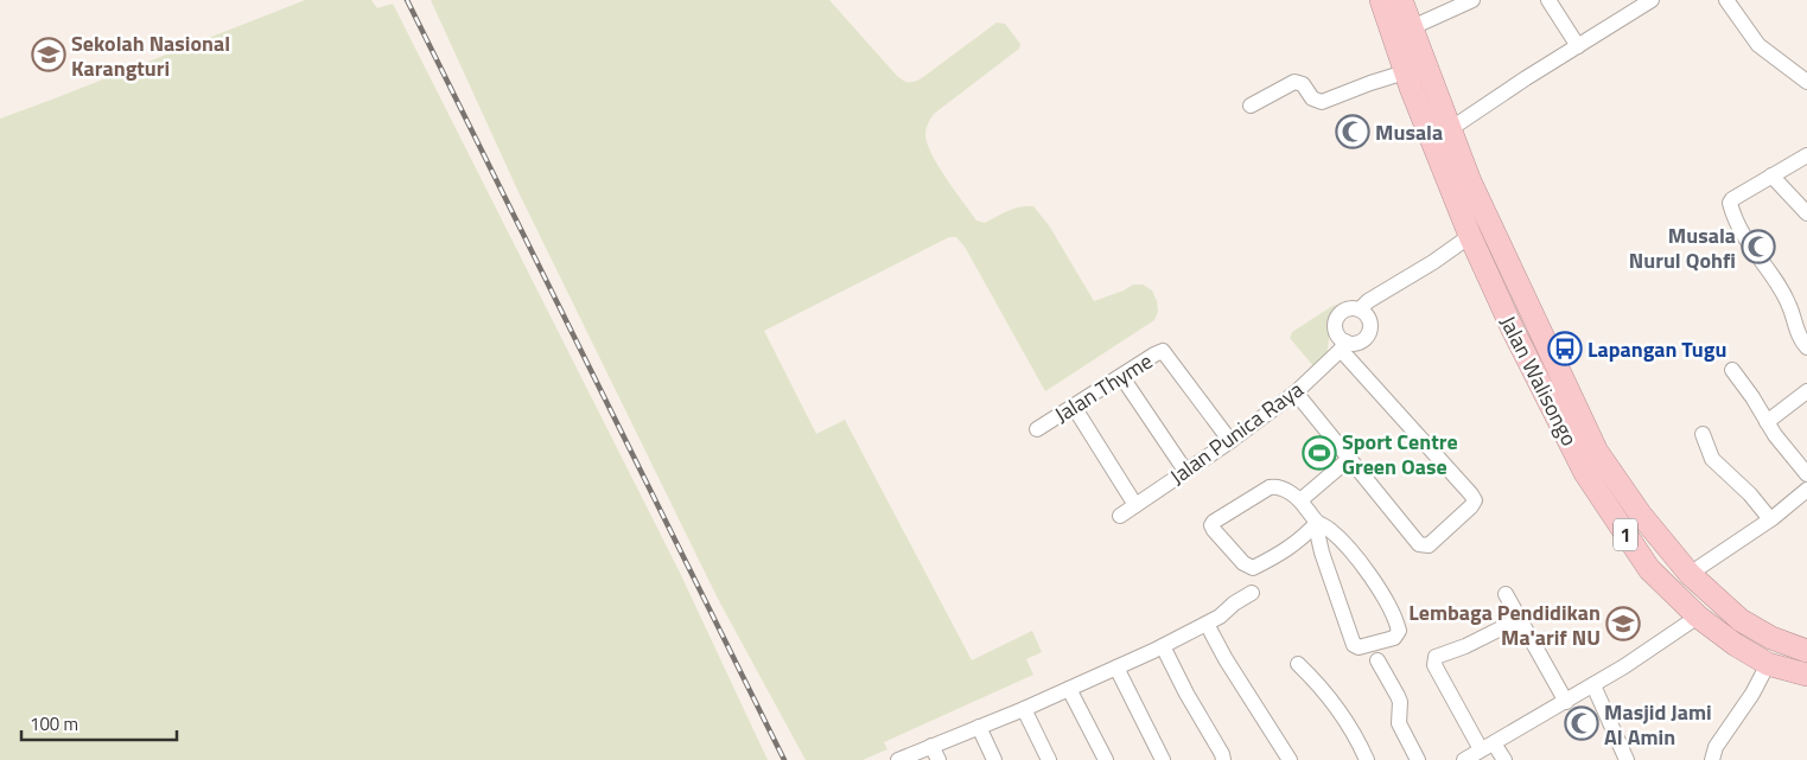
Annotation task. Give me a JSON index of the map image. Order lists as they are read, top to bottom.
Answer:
{
  "streets": {
    "highway": ["Jalan Walisongo", "1"],
    "street": ["Jalan Thyme", "Jalan Punica Raya"]
  },
  "crossings": [
    ["Jalan Thyme", "Jalan Punica Raya"]
  ],
  "places": {
    "school or university": ["Sekolah Nasional Karangturi", "Lembaga Pendidikan Ma'arif NU"],
    "mosque": ["Musala", "Musala Nurul Qohfi", "Masjid Jami Al Amin"],
    "bus stop": ["Lapangan Tugu"],
    "sports": ["Sport Centre Green Oase"]
  },
  "scale_bar": "100 m"
}
